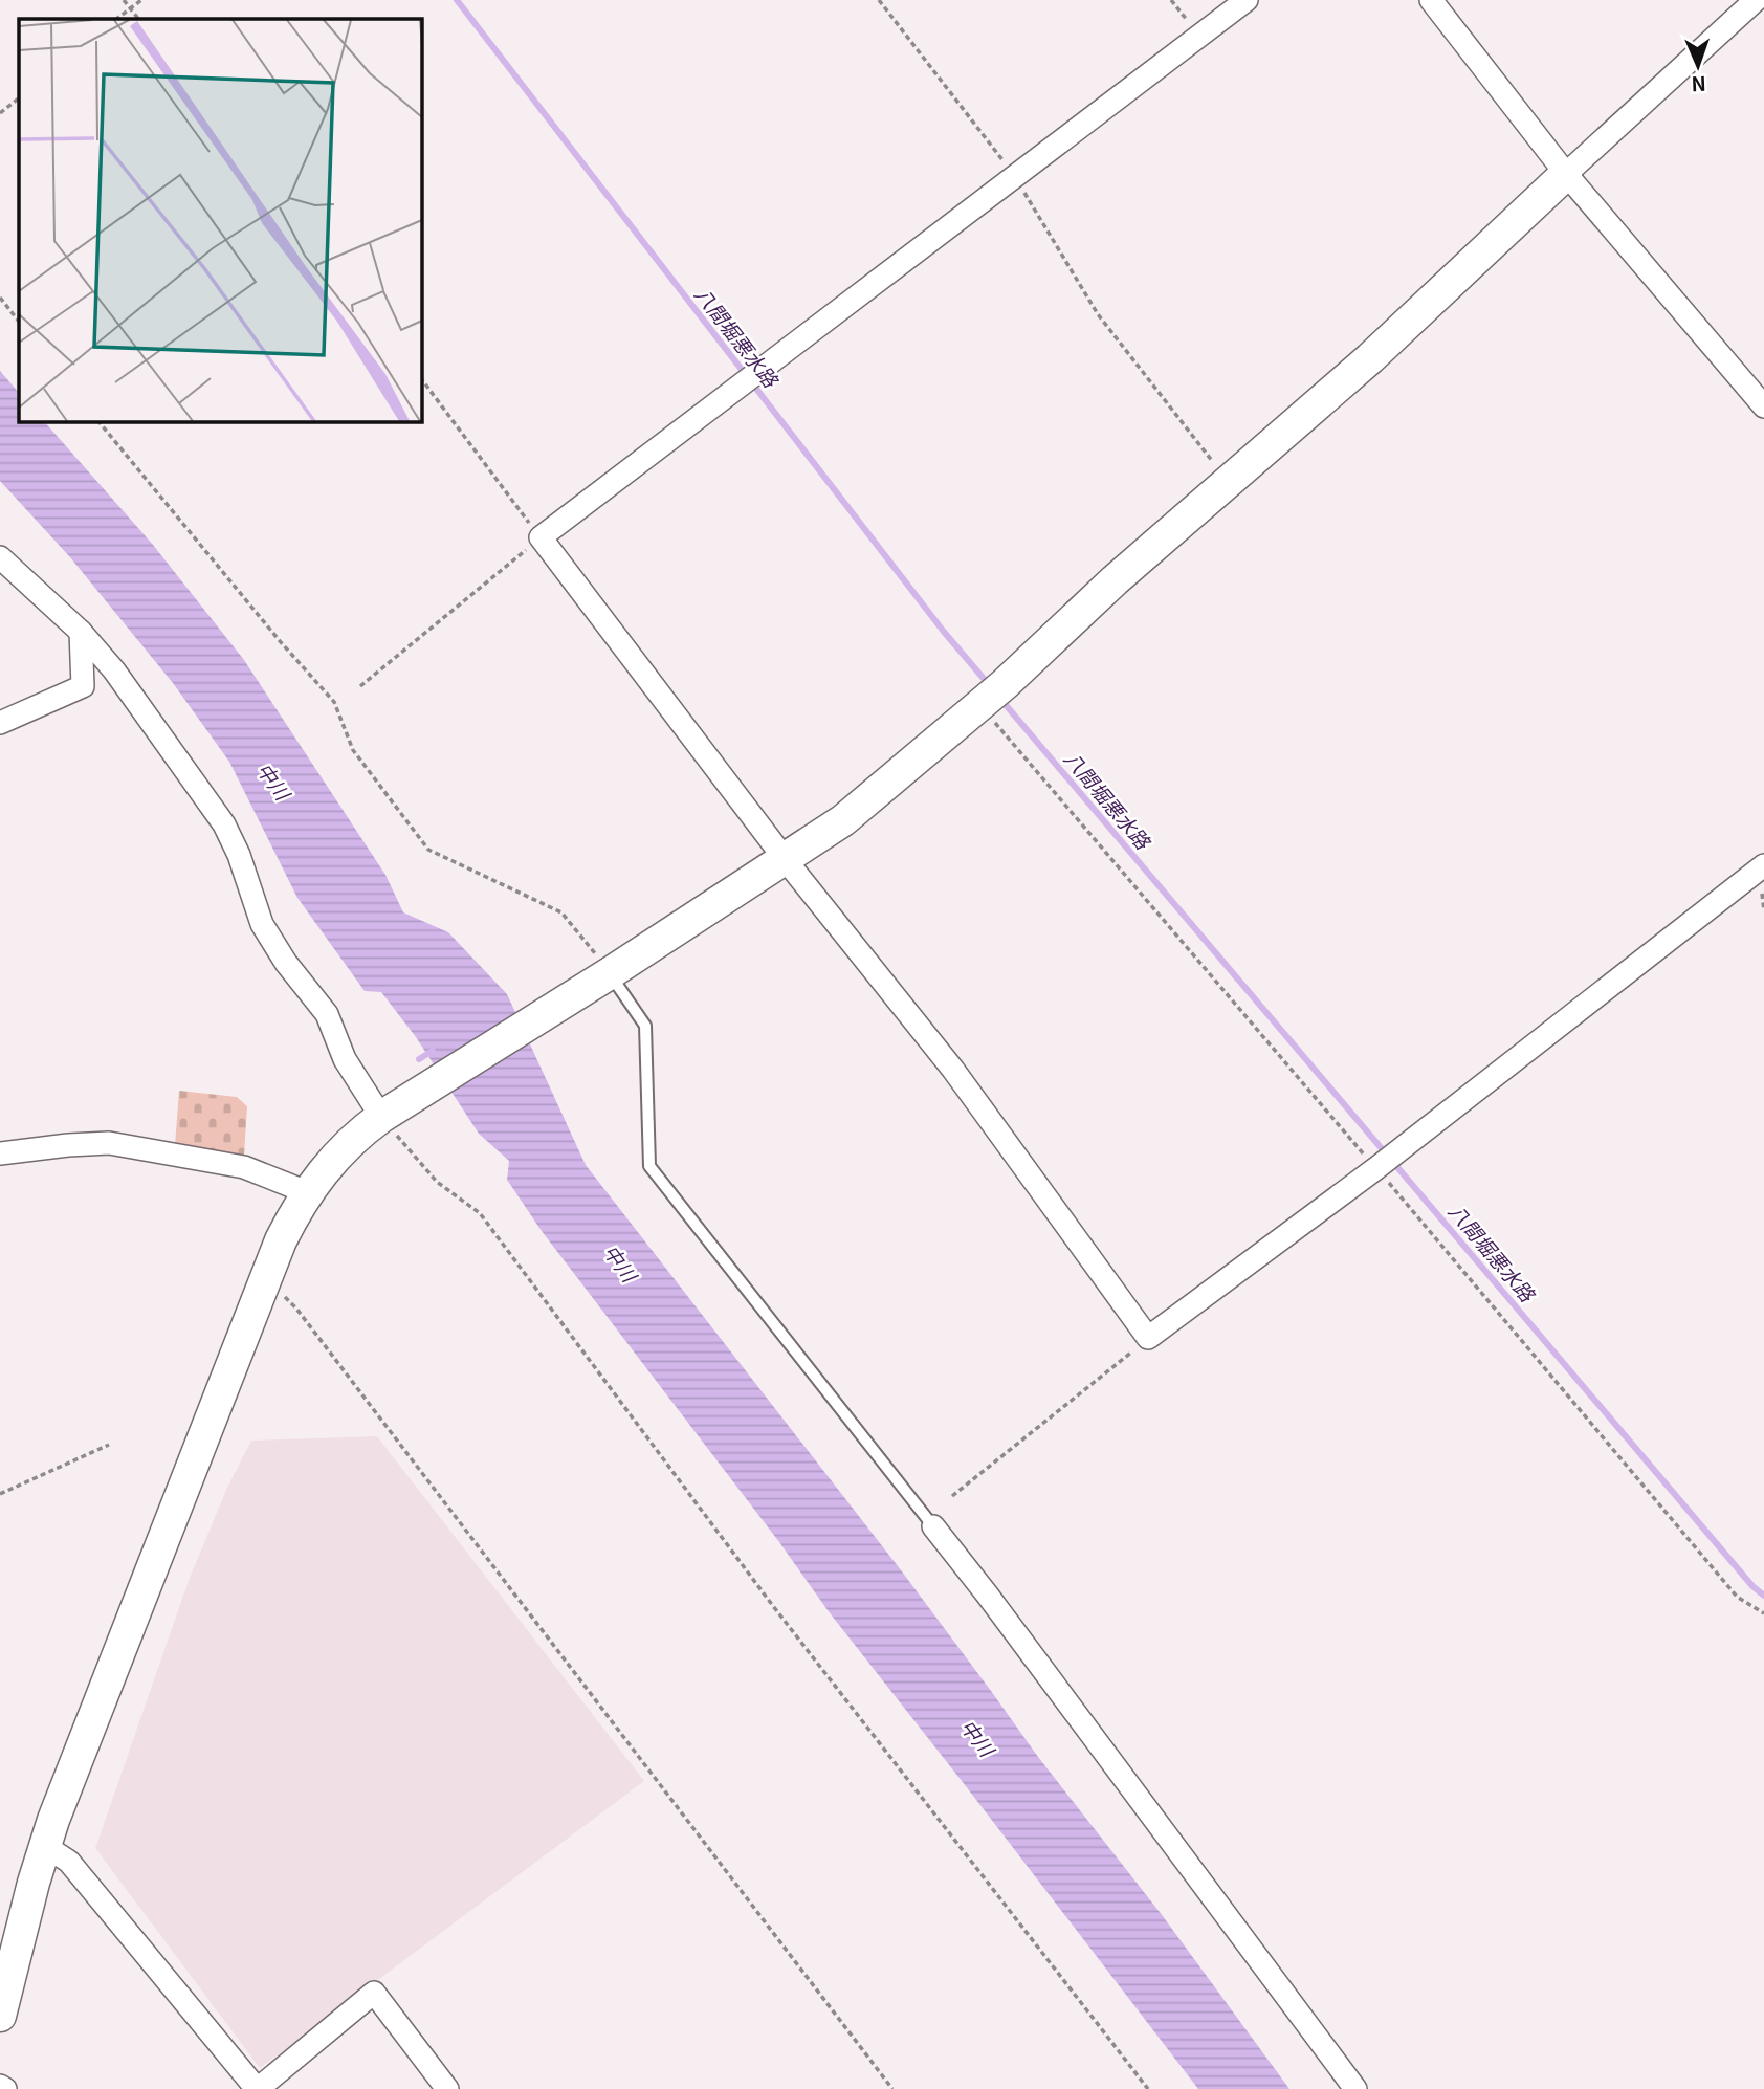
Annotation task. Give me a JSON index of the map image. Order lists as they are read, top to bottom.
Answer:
{
  "water": ["八間堀悪水路", "中川"],
  "north": "bottom"
}
